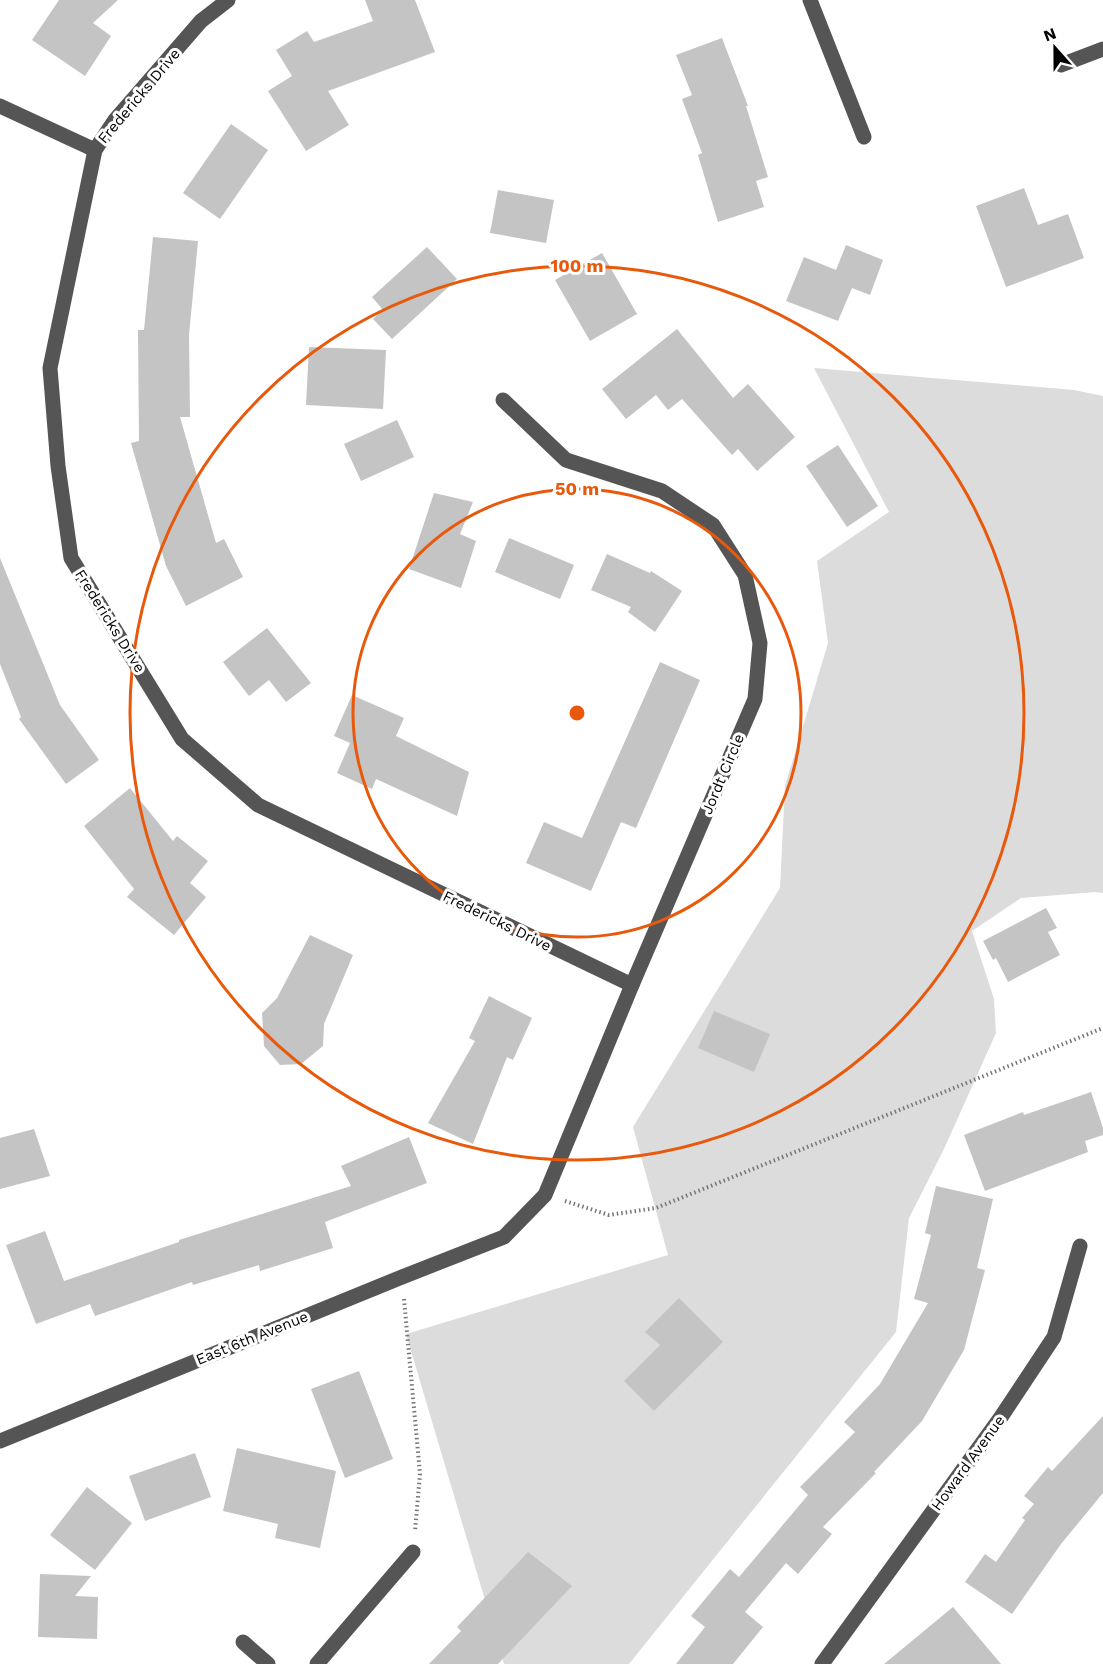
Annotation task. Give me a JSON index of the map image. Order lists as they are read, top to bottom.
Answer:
{
  "streets": {
    "street": [
      "Fredericks Drive",
      "Jordt Circle",
      "East 6th Avenue",
      "Howard Avenue"
    ]
  },
  "crossings": [
    ["Fredericks Drive", "Jordt Circle"],
    ["Jordt Circle", "East 6th Avenue"]
  ],
  "north": "top",
  "rings": ["100 m", "50 m"]
}
